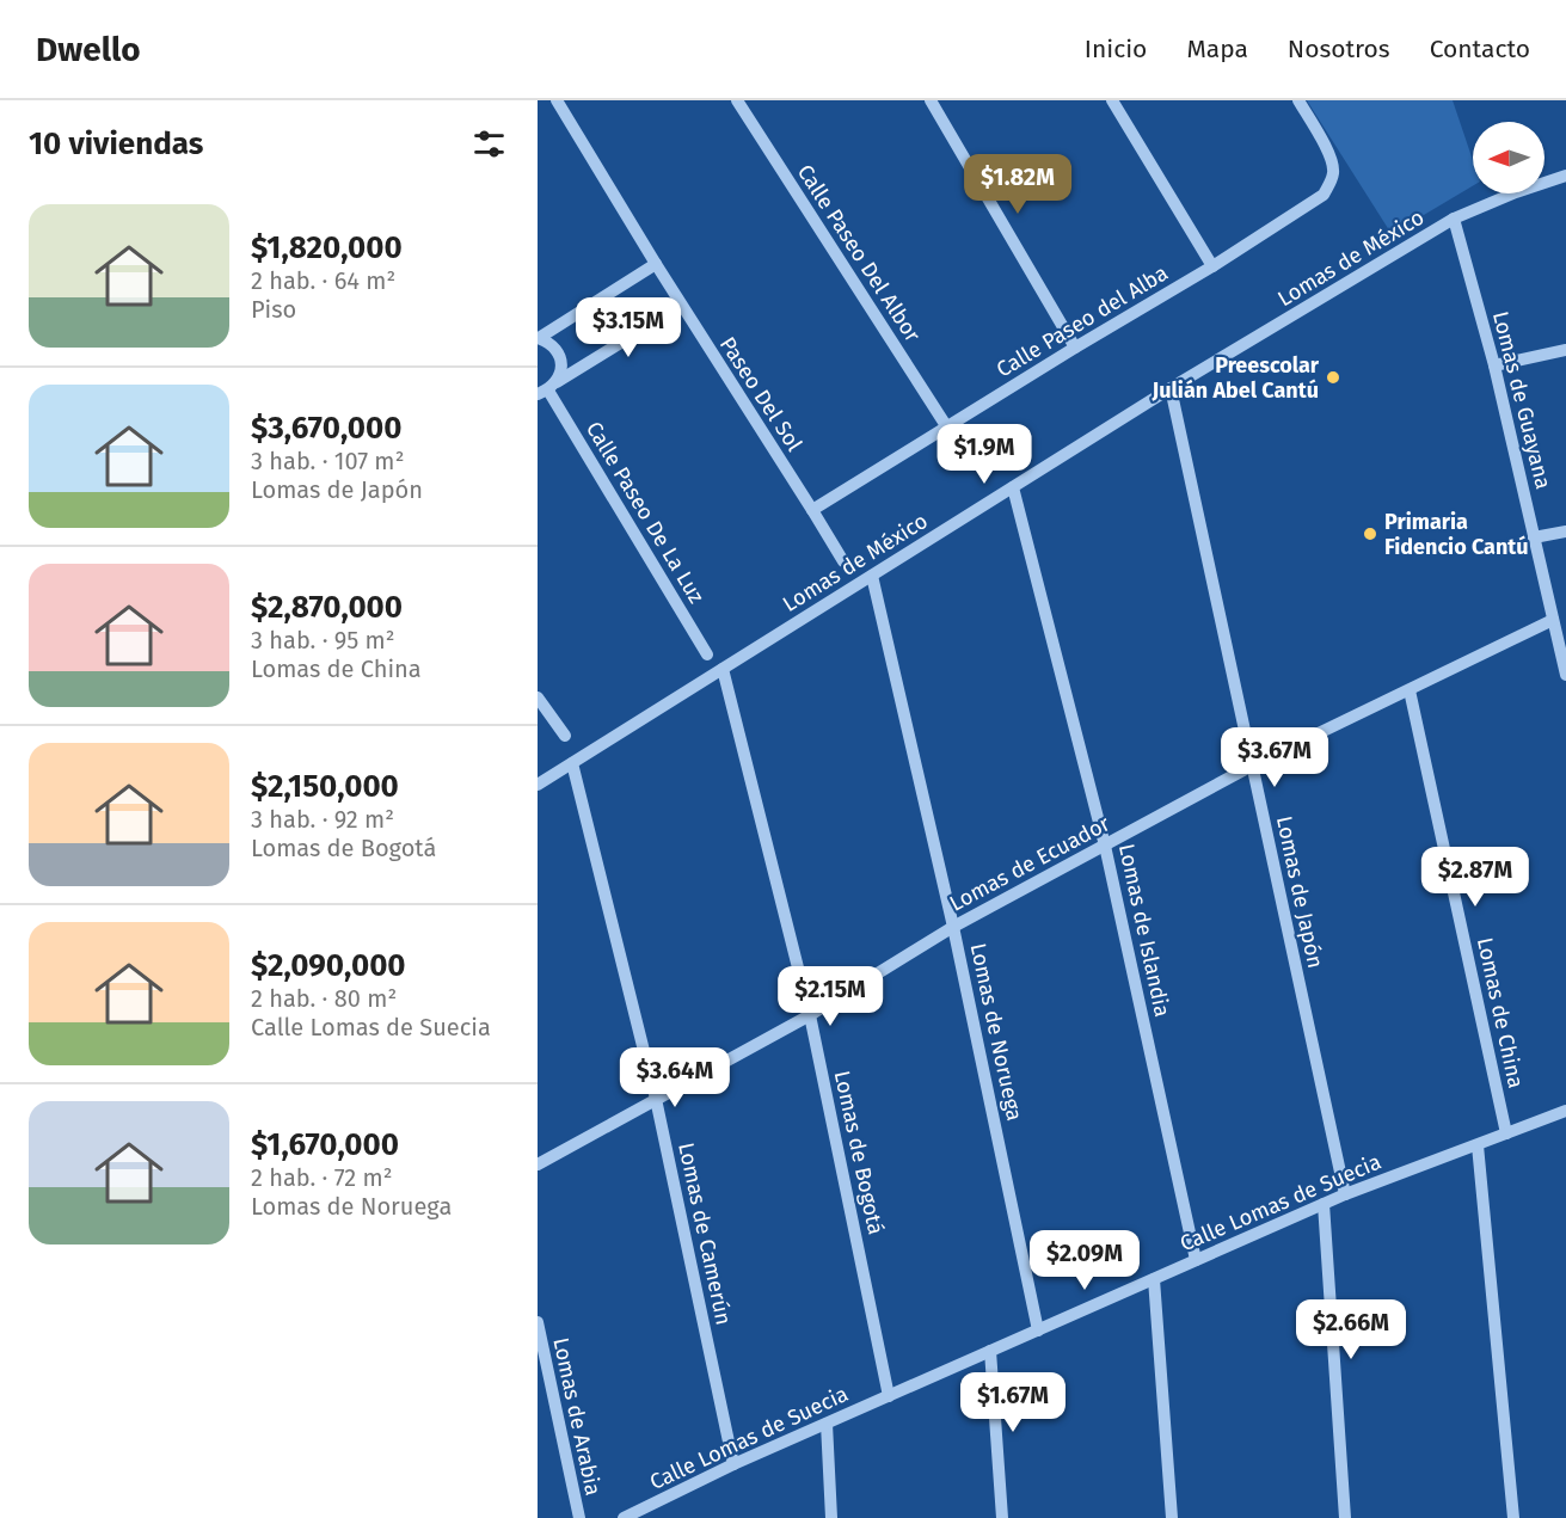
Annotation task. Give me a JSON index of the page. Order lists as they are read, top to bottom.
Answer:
{
  "streets": {
    "street": [
      "Calle Paseo Del Albor",
      "Lomas de México",
      "Calle Paseo del Alba",
      "Paseo Del Sol",
      "Lomas de Guayana",
      "Calle Paseo De La Luz",
      "Lomas de Ecuador",
      "Lomas de Japón",
      "Lomas de Islandia",
      "Lomas de China",
      "Lomas de Noruega",
      "Lomas de Bogotá",
      "Calle Lomas de Suecia",
      "Lomas de Camerún",
      "Lomas de Arabia"
    ]
  },
  "crossings": [
    ["Calle Paseo Del Albor", "Calle Paseo del Alba"],
    ["Lomas de México", "Lomas de Guayana"],
    ["Lomas de México", "Lomas de Japón"],
    ["Lomas de México", "Lomas de Islandia"],
    ["Lomas de México", "Lomas de Noruega"],
    ["Lomas de México", "Lomas de Bogotá"],
    ["Lomas de México", "Lomas de Camerún"],
    ["Calle Paseo del Alba", "Paseo Del Sol"],
    ["Lomas de Guayana", "Lomas de Ecuador"],
    ["Lomas de Ecuador", "Lomas de Japón"],
    ["Lomas de Ecuador", "Lomas de Islandia"],
    ["Lomas de Ecuador", "Lomas de China"],
    ["Lomas de Ecuador", "Lomas de Noruega"],
    ["Lomas de Ecuador", "Lomas de Bogotá"],
    ["Lomas de Ecuador", "Lomas de Camerún"],
    ["Lomas de Japón", "Calle Lomas de Suecia"],
    ["Lomas de Islandia", "Calle Lomas de Suecia"],
    ["Lomas de China", "Calle Lomas de Suecia"],
    ["Lomas de Noruega", "Calle Lomas de Suecia"],
    ["Lomas de Bogotá", "Calle Lomas de Suecia"],
    ["Calle Lomas de Suecia", "Lomas de Camerún"]
  ],
  "places": ["Preescolar Julián Abel Cantú", "Primaria Fidencio Cantú"],
  "north": "left",
  "page": {
    "header": "Dwello",
    "nav": [
      "Inicio",
      "Mapa",
      "Nosotros",
      "Contacto"
    ],
    "heading": "10 viviendas",
    "price": [
      "$1.82M",
      "$3.15M",
      "$1.9M",
      "$3.67M",
      "$2.87M",
      "$2.15M",
      "$3.64M",
      "$2.09M",
      "$2.66M",
      "$1.67M"
    ],
    "list": [
      {
        "name": "$1,820,000",
        "note": "2 hab. · 64 m² · Piso"
      },
      {
        "name": "$3,670,000",
        "note": "3 hab. · 107 m² · Lomas de Japón"
      },
      {
        "name": "$2,870,000",
        "note": "3 hab. · 95 m² · Lomas de China"
      },
      {
        "name": "$2,150,000",
        "note": "3 hab. · 92 m² · Lomas de Bogotá"
      },
      {
        "name": "$2,090,000",
        "note": "2 hab. · 80 m² · Calle Lomas de Suecia"
      },
      {
        "name": "$1,670,000",
        "note": "2 hab. · 72 m² · Lomas de Noruega"
      }
    ]
  }
}
